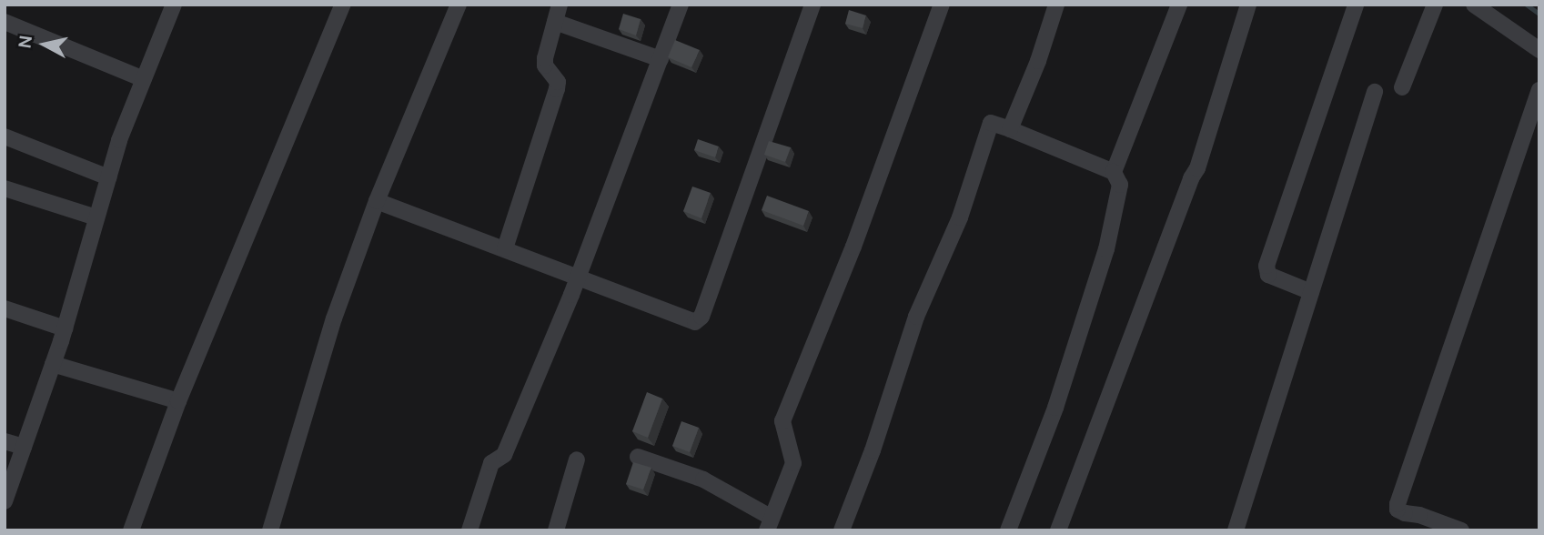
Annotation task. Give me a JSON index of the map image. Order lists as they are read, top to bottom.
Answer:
{
  "north": "left"
}
